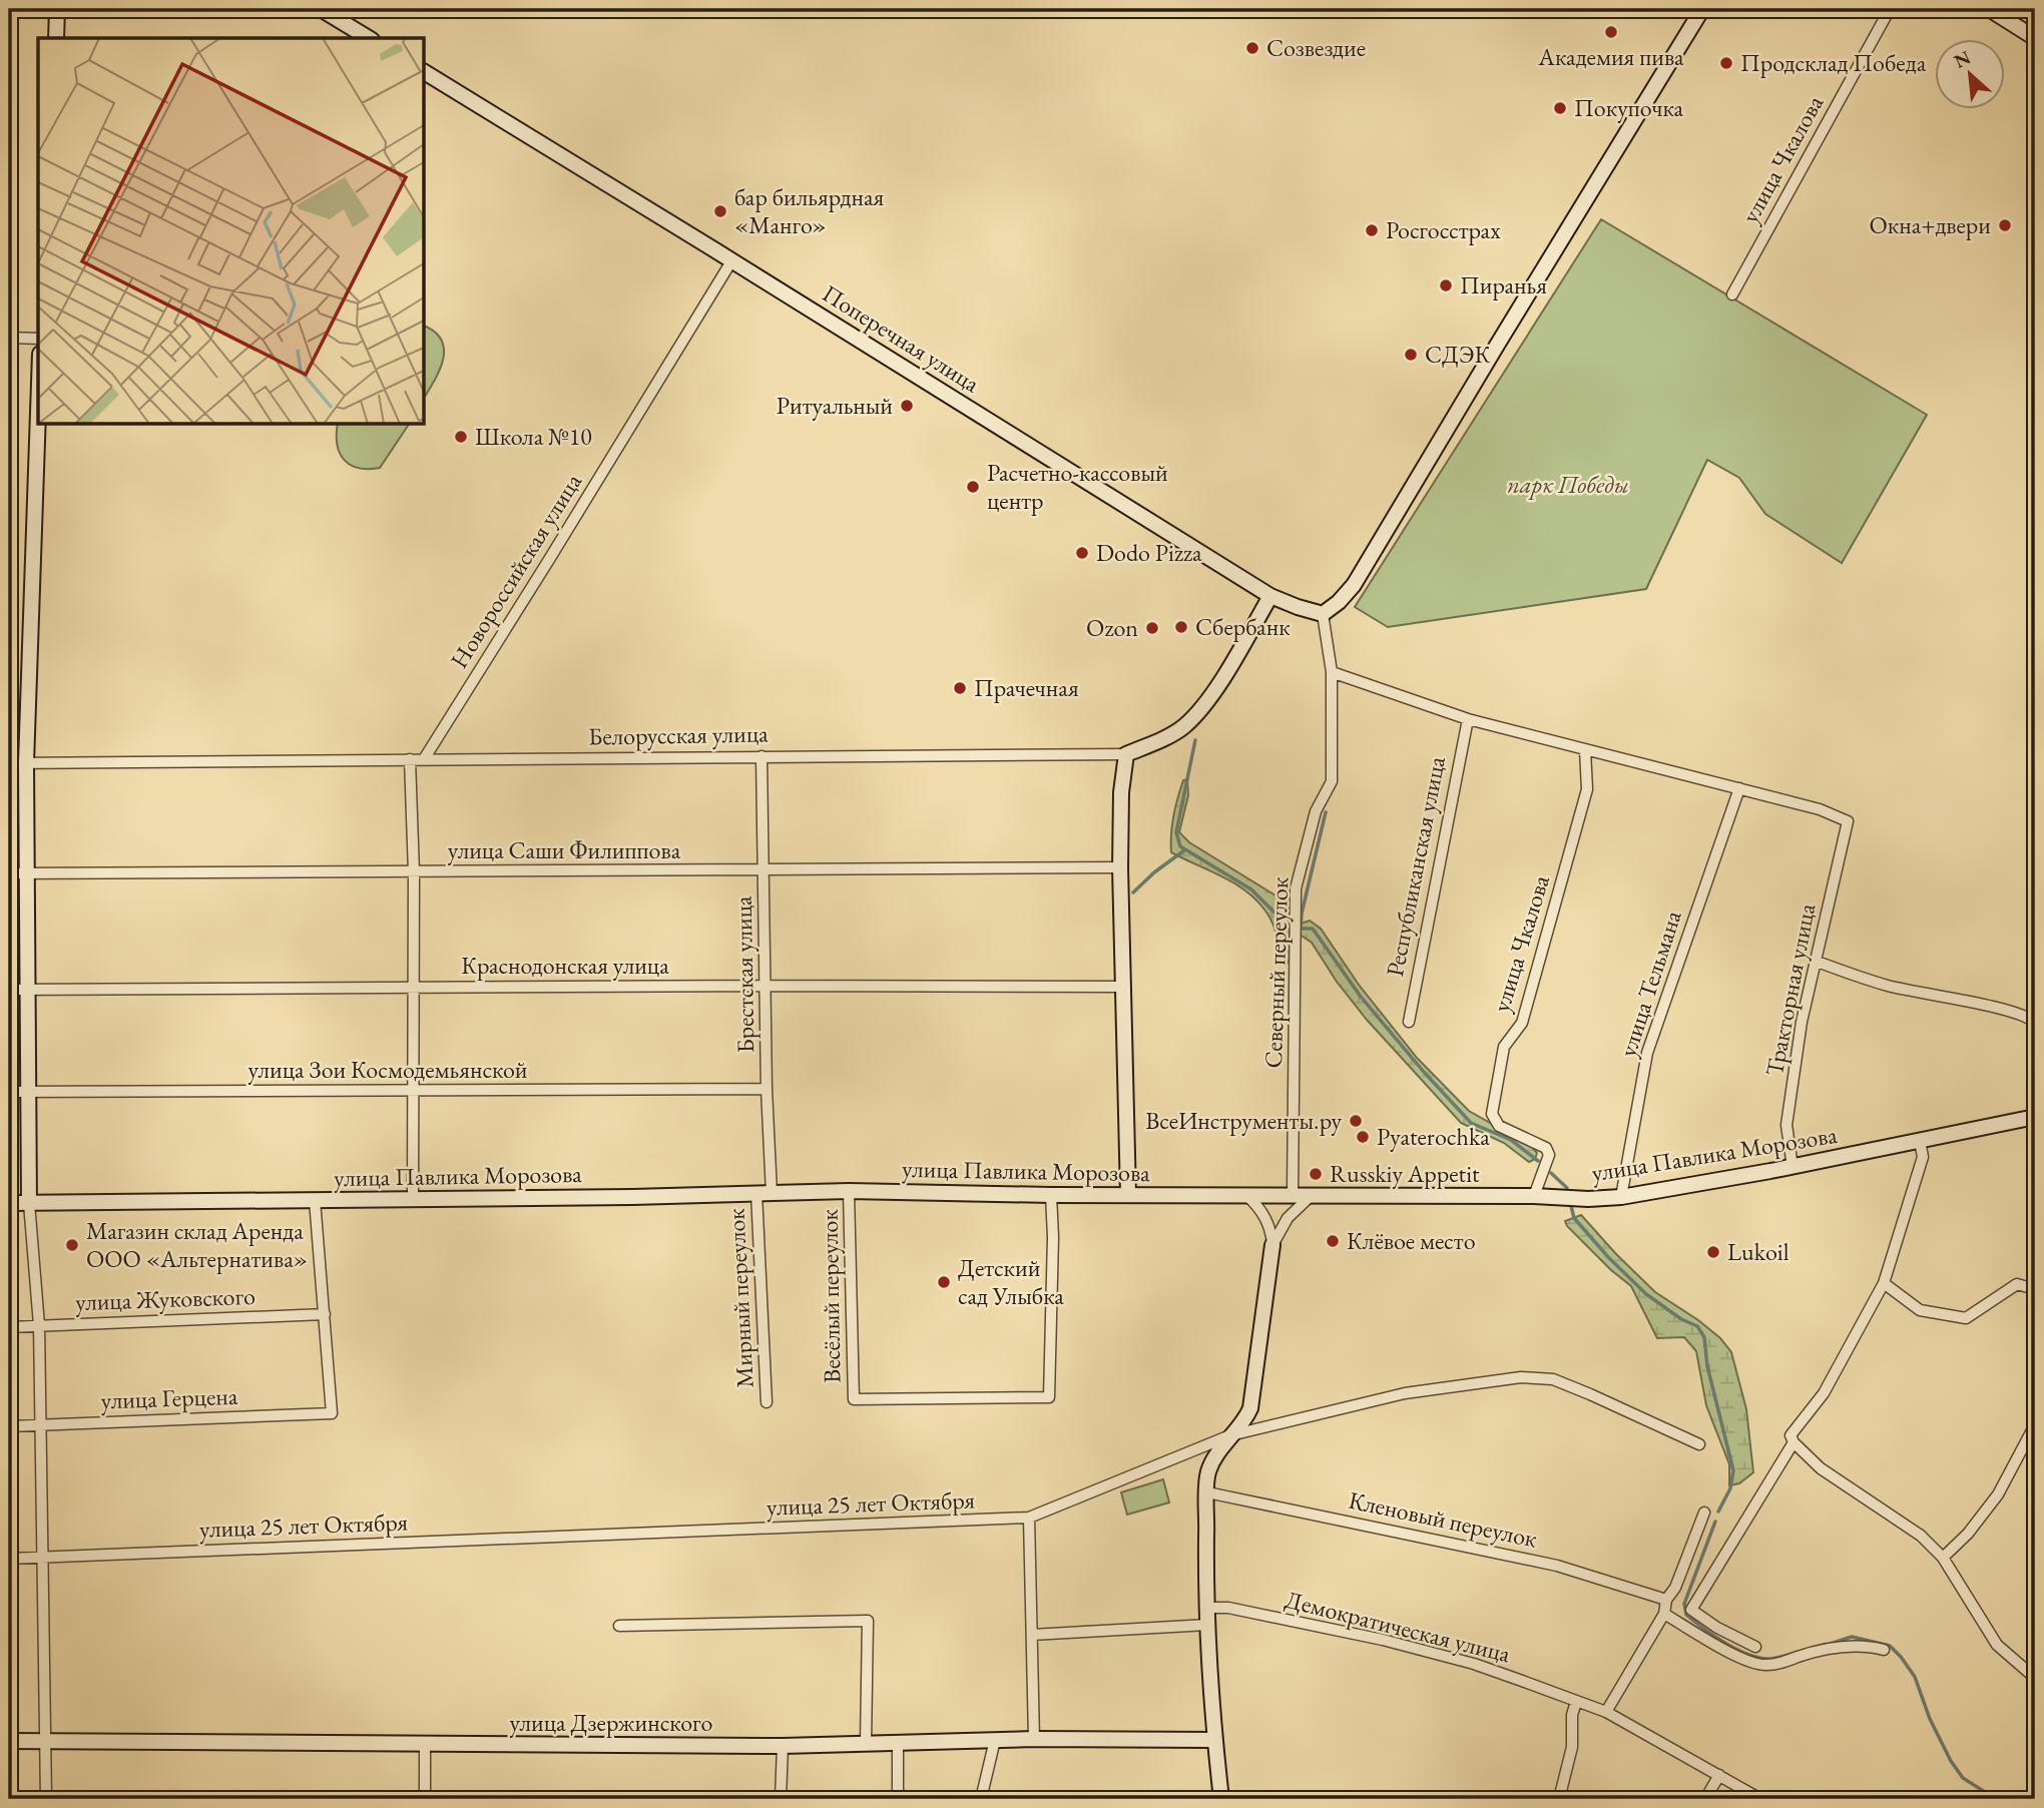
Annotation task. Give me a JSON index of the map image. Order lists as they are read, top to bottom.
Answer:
{
  "streets": {
    "street": [
      "улица Чкалова",
      "Поперечная улица",
      "Новороссийская улица",
      "Белорусская улица",
      "улица Саши Филиппова",
      "Республиканская улица",
      "Краснодонская улица",
      "Северный переулок",
      "Брестская улица",
      "улица Тельмана",
      "Тракторная улица",
      "улица Зои Космодемьянской",
      "улица Павлика Морозова",
      "Весёлый переулок",
      "Мирный переулок",
      "улица Жуковского",
      "улица Герцена",
      "улица 25 лет Октября",
      "Кленовый переулок",
      "Демократическая улица",
      "улица Дзержинского"
    ]
  },
  "crossings": [
    ["улица Чкалова", "улица Павлика Морозова"],
    ["Поперечная улица", "Новороссийская улица"],
    ["Поперечная улица", "Белорусская улица"],
    ["Поперечная улица", "Северный переулок"],
    ["Новороссийская улица", "Белорусская улица"],
    ["Белорусская улица", "Брестская улица"],
    ["улица Саши Филиппова", "Брестская улица"],
    ["Краснодонская улица", "Брестская улица"],
    ["Северный переулок", "улица Павлика Морозова"],
    ["Брестская улица", "улица Зои Космодемьянской"],
    ["Брестская улица", "улица Павлика Морозова"],
    ["Брестская улица", "Мирный переулок"],
    ["улица Тельмана", "Тракторная улица"],
    ["улица Тельмана", "улица Павлика Морозова"],
    ["Тракторная улица", "улица Павлика Морозова"],
    ["улица Павлика Морозова", "Весёлый переулок"],
    ["улица Павлика Морозова", "Мирный переулок"],
    ["улица Жуковского", "улица Герцена"]
  ],
  "parks": ["парк Победы"],
  "places": [
    "Академия пива",
    "Созвездие",
    "Продсклад Победа",
    "Покупочка",
    "бар бильярдная «Манго»",
    "Окна+двери",
    "Росгосстрах",
    "Пиранья",
    "СДЭК",
    "Ритуальный",
    "Школа №10",
    "Расчетно-кассовый центр",
    "Dodo Pizza",
    "Сбербанк",
    "Ozon",
    "Прачечная",
    "ВсеИнструменты.ру",
    "Pyaterochka",
    "Russkiy Appetit",
    "Клёвое место",
    "Магазин склад Аренда ООО «Альтернатива»",
    "Lukoil",
    "Детский сад Улыбка"
  ],
  "north": "top left"
}
